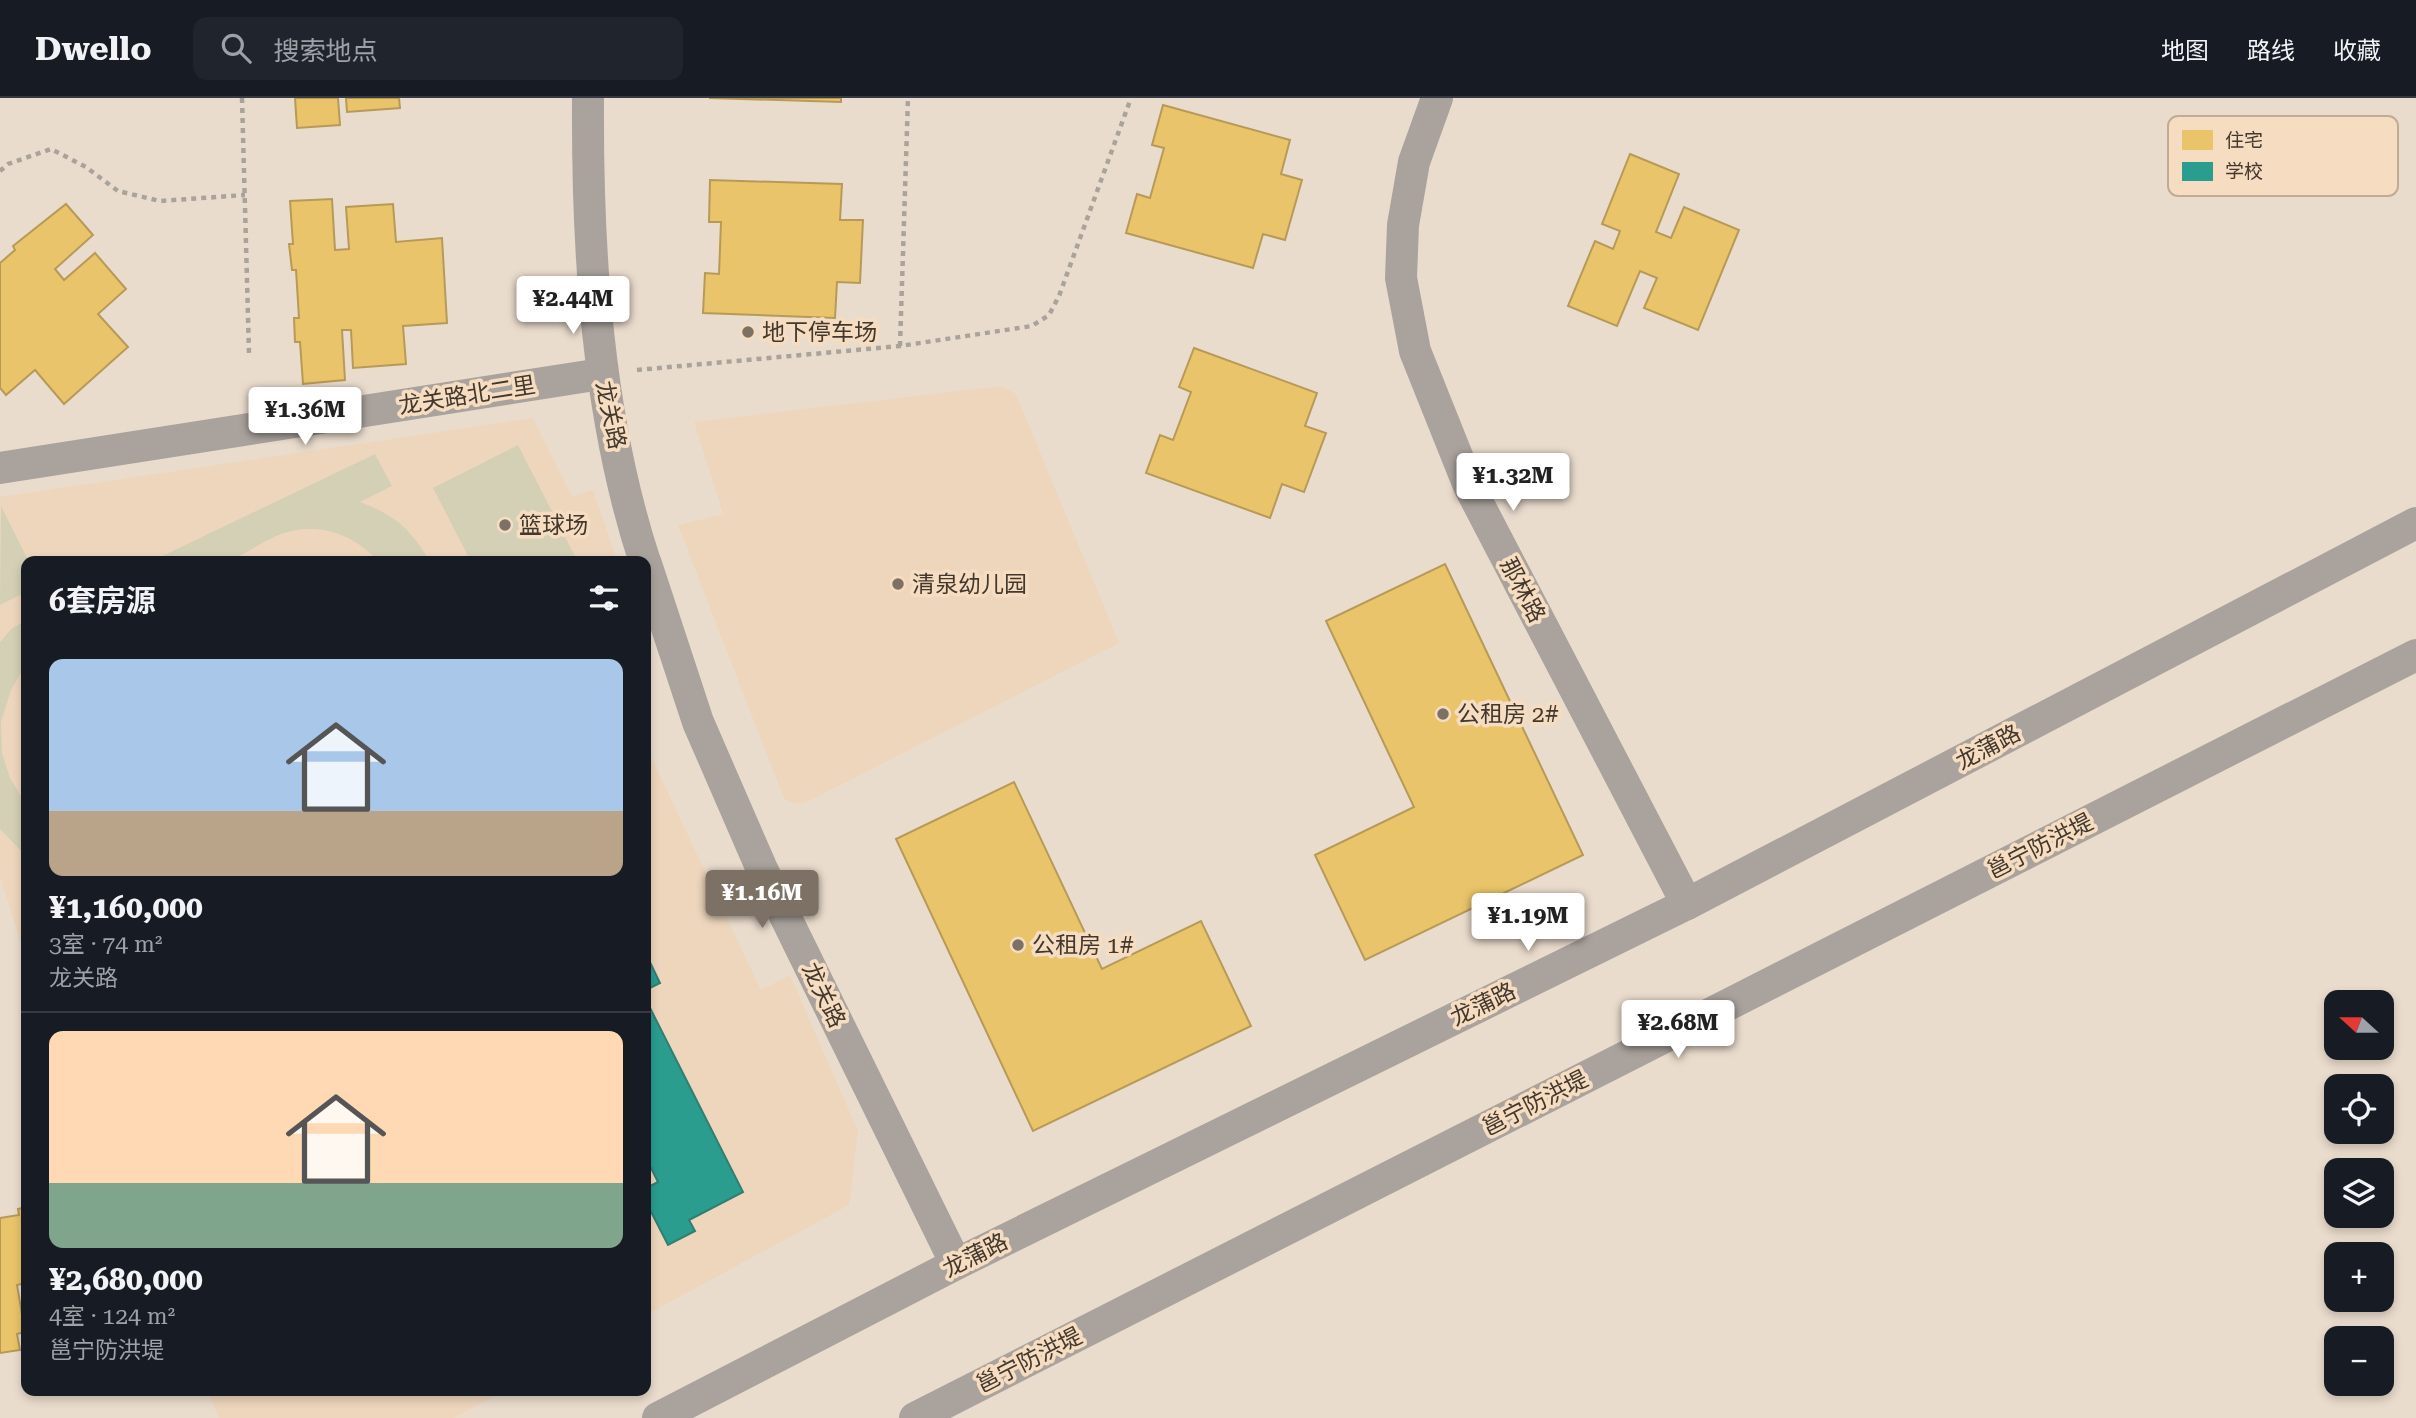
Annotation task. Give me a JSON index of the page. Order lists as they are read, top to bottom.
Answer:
{
  "streets": {
    "street": [
      "龙关路北二里",
      "龙关路",
      "那林路",
      "龙蒲路",
      "邕宁防洪堤"
    ]
  },
  "crossings": [
    ["龙关路北二里", "龙关路"],
    ["龙关路", "龙蒲路"],
    ["那林路", "龙蒲路"]
  ],
  "places": [
    "地下停车场",
    "篮球场",
    "清泉幼儿园",
    "公租房 2#",
    "公租房 1#"
  ],
  "legend": ["住宅", "学校"],
  "north": "left",
  "page": {
    "header": "Dwello",
    "search": "搜索地点",
    "nav": ["地图", "路线", "收藏"],
    "price": [
      "¥2.44M",
      "¥1.36M",
      "¥1.32M",
      "¥1.16M",
      "¥1.19M",
      "¥2.68M"
    ],
    "heading": "6套房源",
    "list": [
      {
        "name": "¥1,160,000",
        "note": "3室 · 74 m² · 龙关路"
      },
      {
        "name": "¥2,680,000",
        "note": "4室 · 124 m² · 邕宁防洪堤"
      }
    ],
    "map_buttons": ["+", "−"]
  }
}
